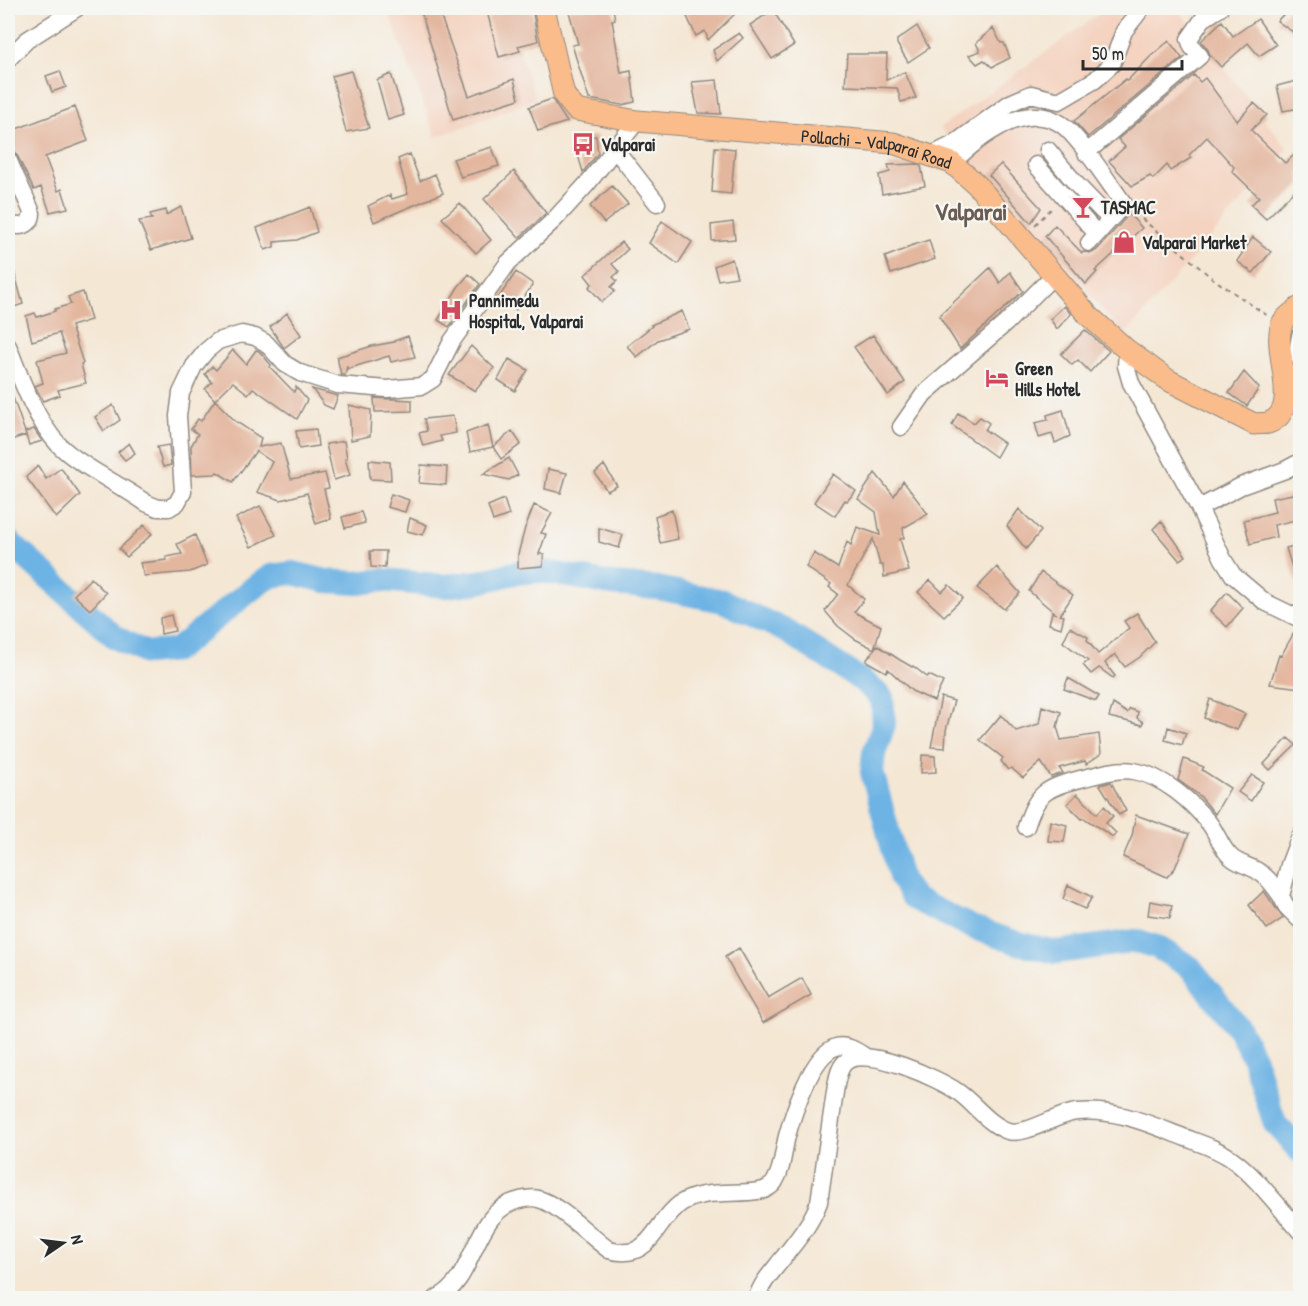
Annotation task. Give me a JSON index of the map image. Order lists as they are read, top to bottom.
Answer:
{
  "streets": {
    "main road": ["Pollachi - Valparai Road"]
  },
  "districts": ["Valparai"],
  "places": {
    "bus stop": ["Valparai"],
    "bar": ["TASMAC"],
    "shop": ["Valparai Market"],
    "hospital": ["Pannimedu Hospital, Valparai"],
    "hotel": ["Green Hills Hotel"]
  },
  "scale_bar": "50 m",
  "north": "right"
}
